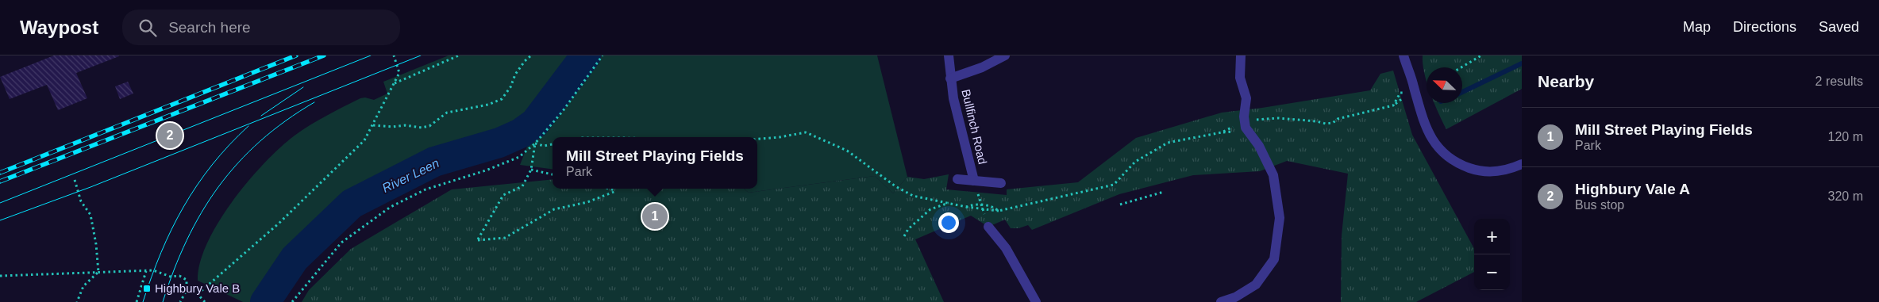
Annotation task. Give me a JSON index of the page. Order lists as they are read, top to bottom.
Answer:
{
  "streets": {
    "street": ["Bullfinch Road"]
  },
  "water": ["River Leen"],
  "places": {
    "transit": ["Highbury Vale B"]
  },
  "north": "top left",
  "page": {
    "header": "Waypost",
    "search": "Search here",
    "nav": ["Map", "Directions", "Saved"],
    "heading": ["Nearby", "2 results"],
    "list": [
      {
        "mark": "1",
        "name": "Mill Street Playing Fields",
        "note": "Park",
        "value": "120 m"
      },
      {
        "mark": "2",
        "name": "Highbury Vale A",
        "note": "Bus stop",
        "value": "320 m"
      }
    ],
    "pins": ["2", "1"],
    "popup": ["Mill Street Playing Fields", "Park"],
    "map_buttons": ["+", "−"]
  }
}
